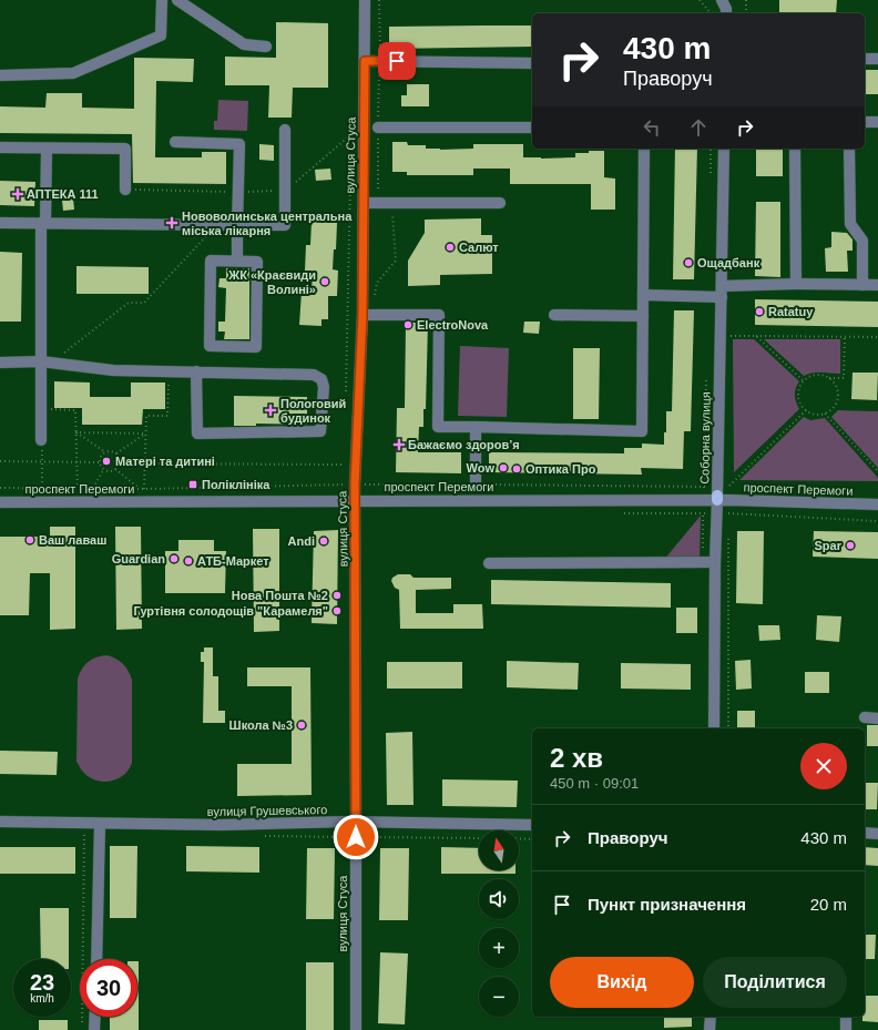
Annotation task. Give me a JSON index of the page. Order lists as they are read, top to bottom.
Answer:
{
  "streets": {
    "street": [
      "вулиця Стуса",
      "Соборна вулиця",
      "проспект Перемоги",
      "вулиця Грушевського"
    ]
  },
  "crossings": [
    ["вулиця Стуса", "проспект Перемоги"],
    ["вулиця Стуса", "вулиця Грушевського"],
    ["Соборна вулиця", "проспект Перемоги"]
  ],
  "places": {
    "health": [
      "АПТЕКА 111",
      "Нововолинська центральна міська лікарня",
      "Пологовий будинок",
      "Бажаємо здоровʼя"
    ],
    "other": [
      "Салют",
      "Ощадбанк",
      "ЖК «Краєвиди Волині»",
      "Ratatuy",
      "ElectroNova",
      "Матері та дитині",
      "Wow",
      "Оптика Про",
      "Ваш лаваш",
      "Andi",
      "Spar",
      "Guardian",
      "АТБ-Маркет",
      "Нова Пошта №2",
      "Гуртівня солодощів \"Карамеля\"",
      "Школа №3"
    ],
    "transit": ["Поліклініка"]
  },
  "north": "top",
  "page": {
    "turn": ["430 m", "Праворуч"],
    "heading": ["2 хв", "450 m · 09:01"],
    "list": [
      {
        "name": "Праворуч",
        "value": "430 m"
      },
      {
        "name": "Пункт призначення",
        "value": "20 m"
      }
    ],
    "map_buttons": ["+", "−"],
    "buttons": ["Вихід", "Поділитися"],
    "speed": "23 km/h",
    "limit": "30"
  }
}
